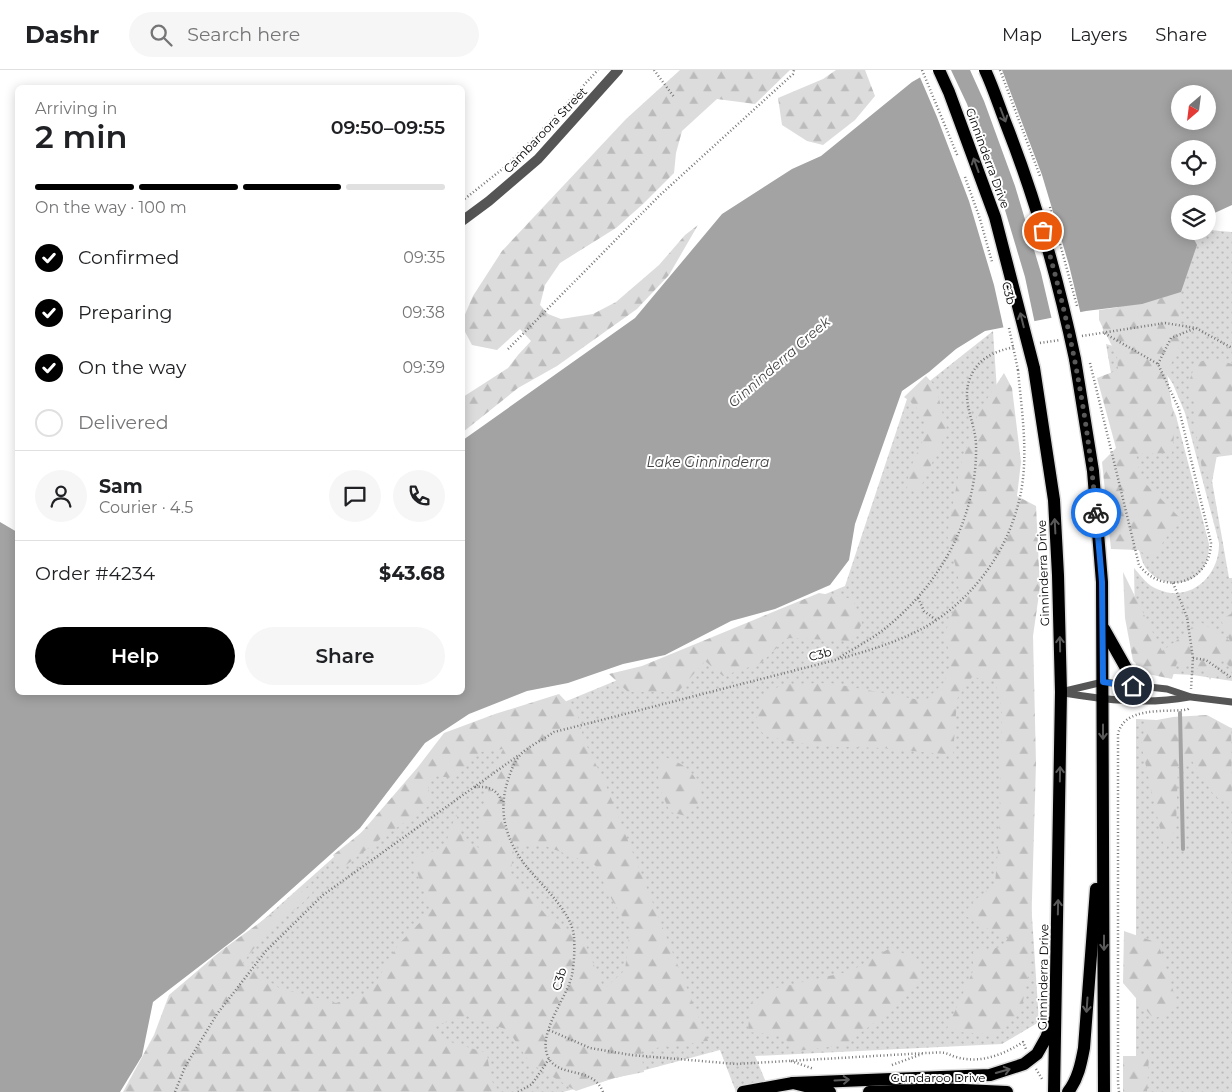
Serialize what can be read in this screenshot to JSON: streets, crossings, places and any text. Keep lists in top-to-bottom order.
{
  "streets": {
    "main road": ["Ginninderra Drive", "Gundaroo Drive"],
    "street": ["Cambaroora Street"],
    "path": ["C3b"]
  },
  "water": ["Ginninderra Creek", "Lake Ginninderra"],
  "north": "bottom left",
  "page": {
    "header": "Dashr",
    "search": "Search here",
    "nav": ["Map", "Layers", "Share"],
    "heading": ["2 min", "Arriving in", "09:50–09:55"],
    "panel": [
      "Sam",
      "Courier · 4.5",
      "Order #4234",
      "$43.68"
    ],
    "bar": "On the way · 100 m",
    "list": [
      ["Confirmed", "09:35"],
      ["Preparing", "09:38"],
      ["On the way", "09:39"],
      "Delivered"
    ],
    "buttons": ["Help", "Share"]
  }
}
